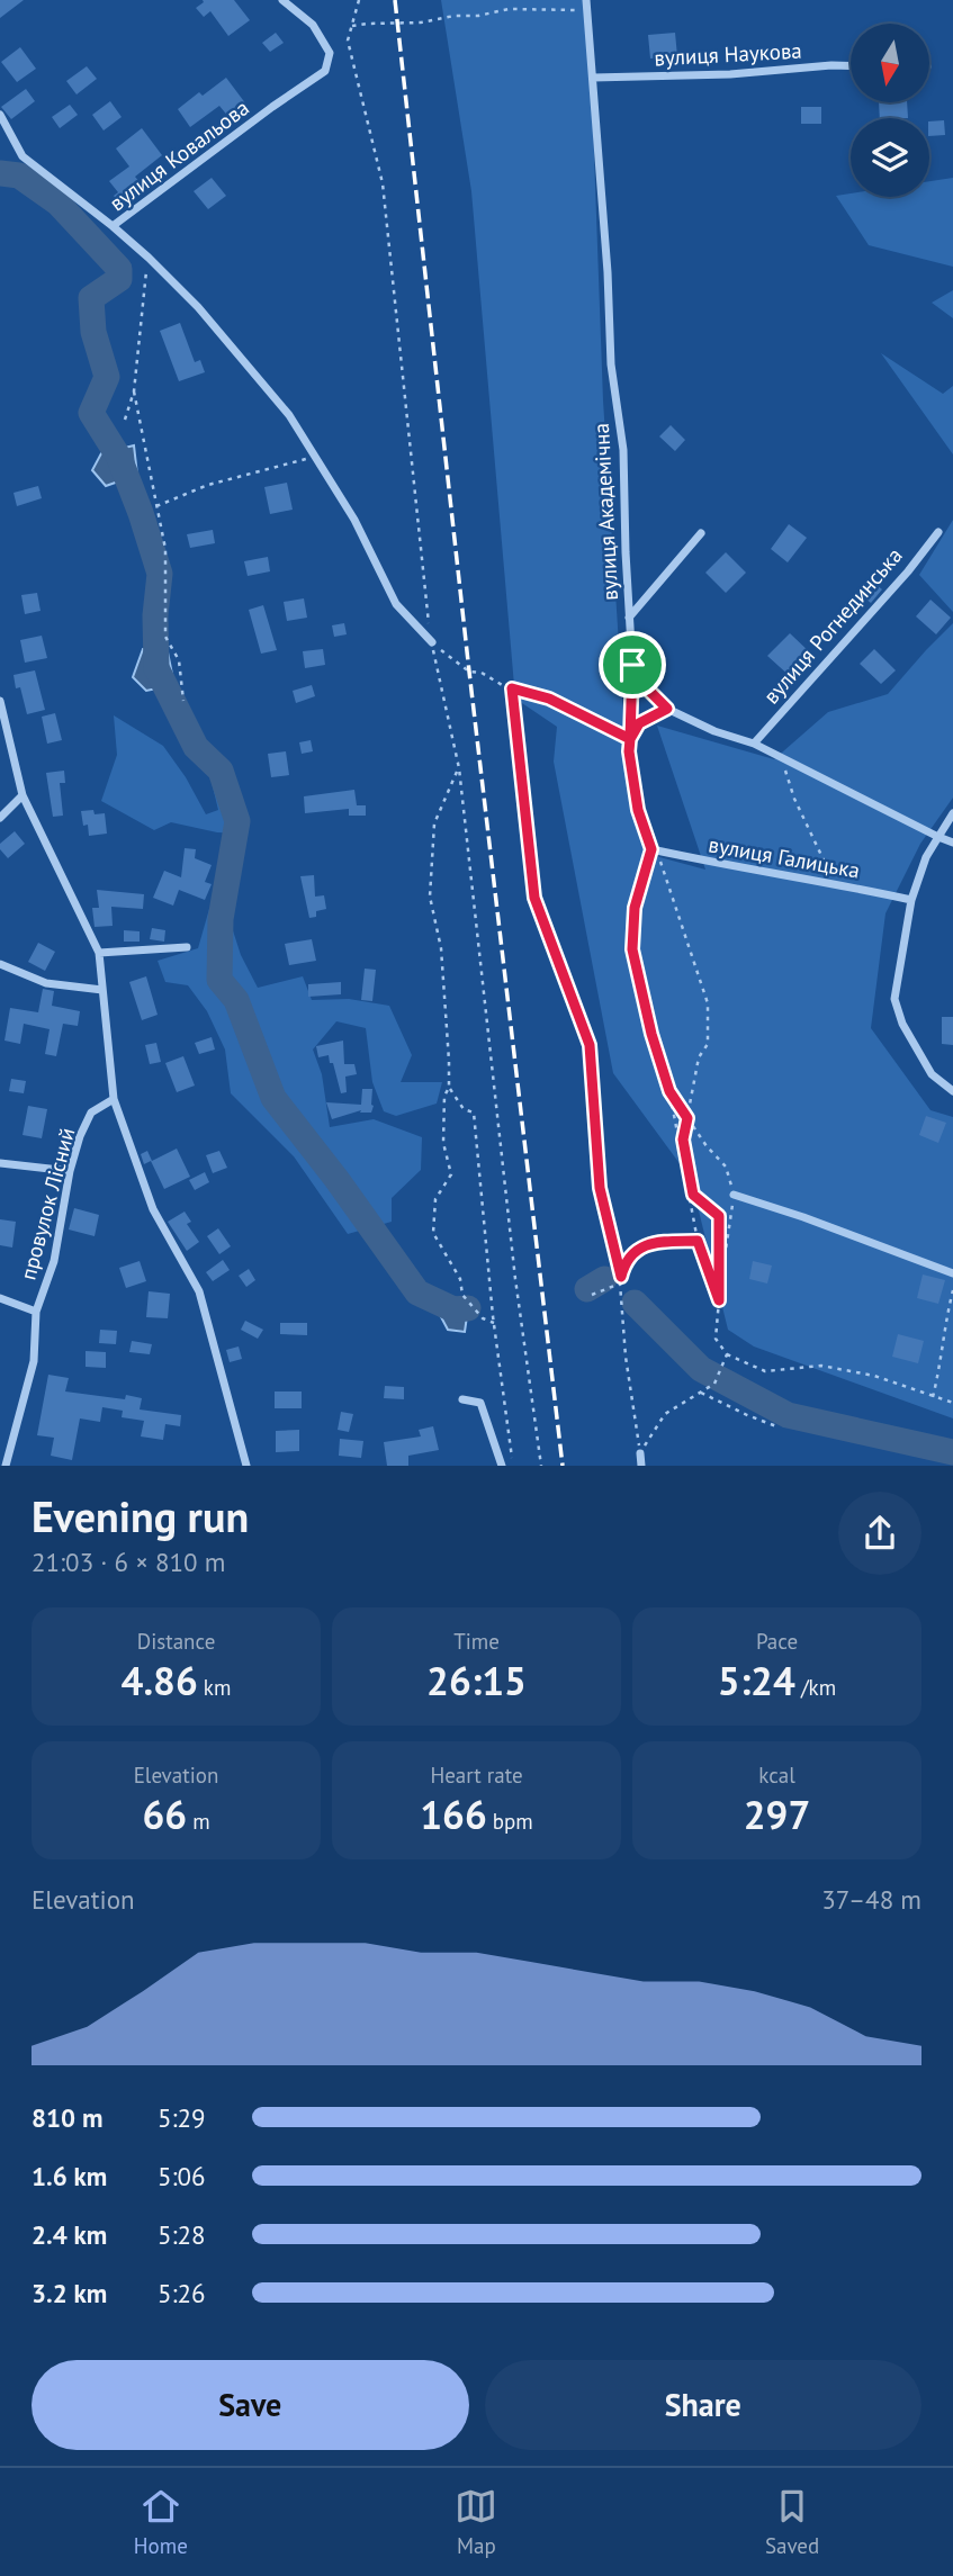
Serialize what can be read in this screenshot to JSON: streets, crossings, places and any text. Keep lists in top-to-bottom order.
{
  "streets": {
    "street": [
      "вулиця Наукова",
      "вулиця Ковальова",
      "вулиця Академічна",
      "вулиця Рогнединська",
      "вулиця Галицька",
      "провулок Лісний"
    ]
  },
  "crossings": [
    ["вулиця Наукова", "вулиця Академічна"]
  ],
  "north": "bottom",
  "page": {
    "heading": ["Evening run", "21:03 · 6 × 810 m"],
    "stats": [
      ["Distance", "4.86 km"],
      ["Time", "26:15"],
      ["Pace", "5:24 /km"],
      ["Elevation", "66 m"],
      ["Heart rate", "166 bpm"],
      ["kcal", "297"]
    ],
    "chart": ["Elevation", "37–48 m"],
    "list": [
      {
        "name": "810 m",
        "note": "5:29"
      },
      {
        "name": "1.6 km",
        "note": "5:06"
      },
      {
        "name": "2.4 km",
        "note": "5:28"
      },
      {
        "name": "3.2 km",
        "note": "5:26"
      }
    ],
    "buttons": ["Save", "Share"],
    "tabs": ["Home", "Map", "Saved"]
  }
}
